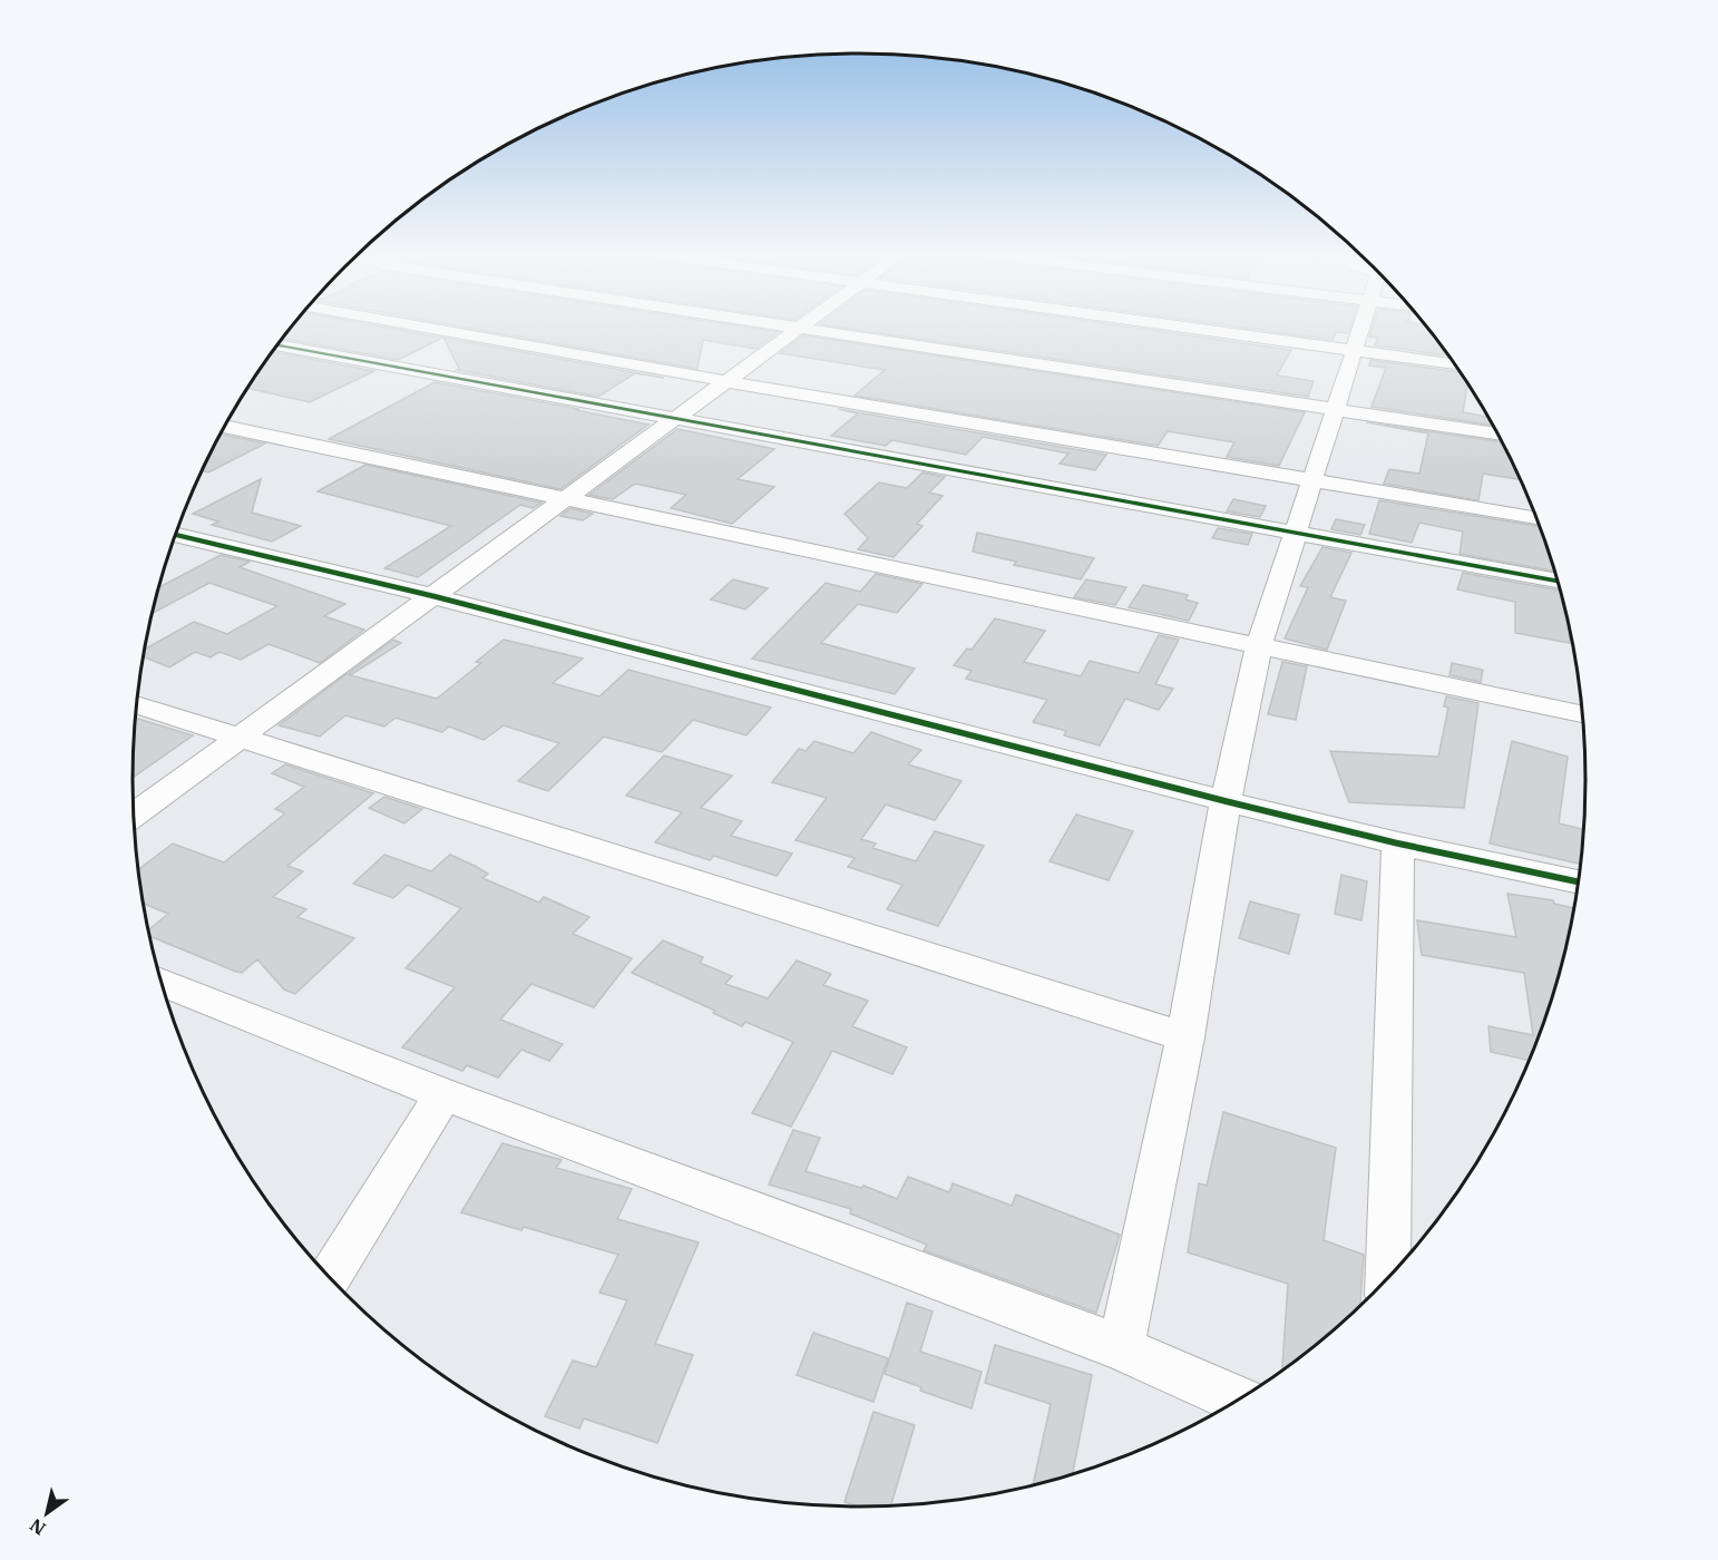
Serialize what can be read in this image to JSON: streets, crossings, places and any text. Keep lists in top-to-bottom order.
{
  "north": "bottom left"
}
